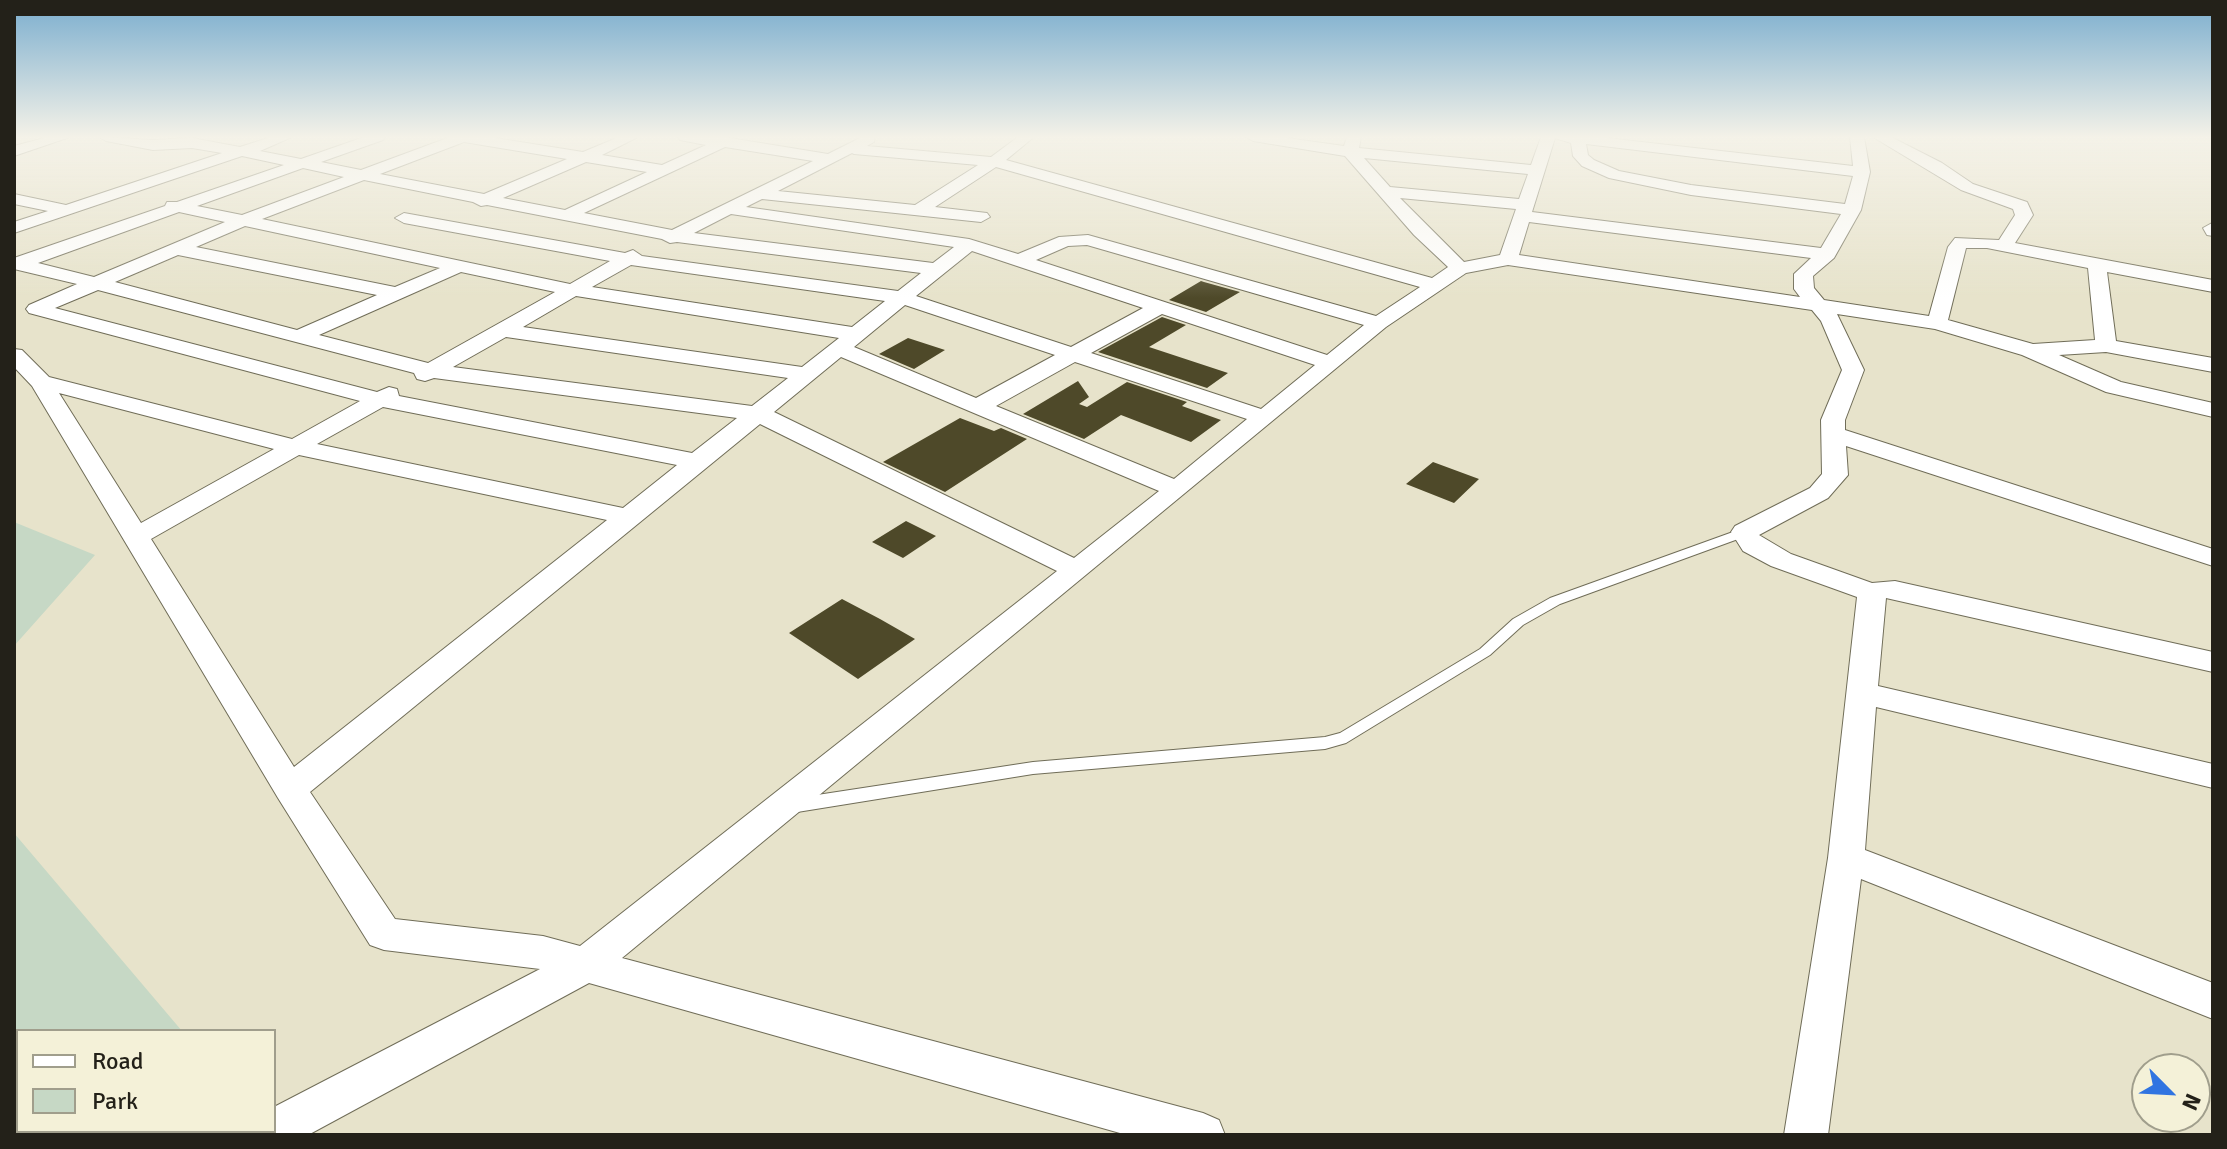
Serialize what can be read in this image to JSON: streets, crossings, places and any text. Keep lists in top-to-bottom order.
{
  "legend": ["Road", "Park"],
  "north": "bottom right"
}
